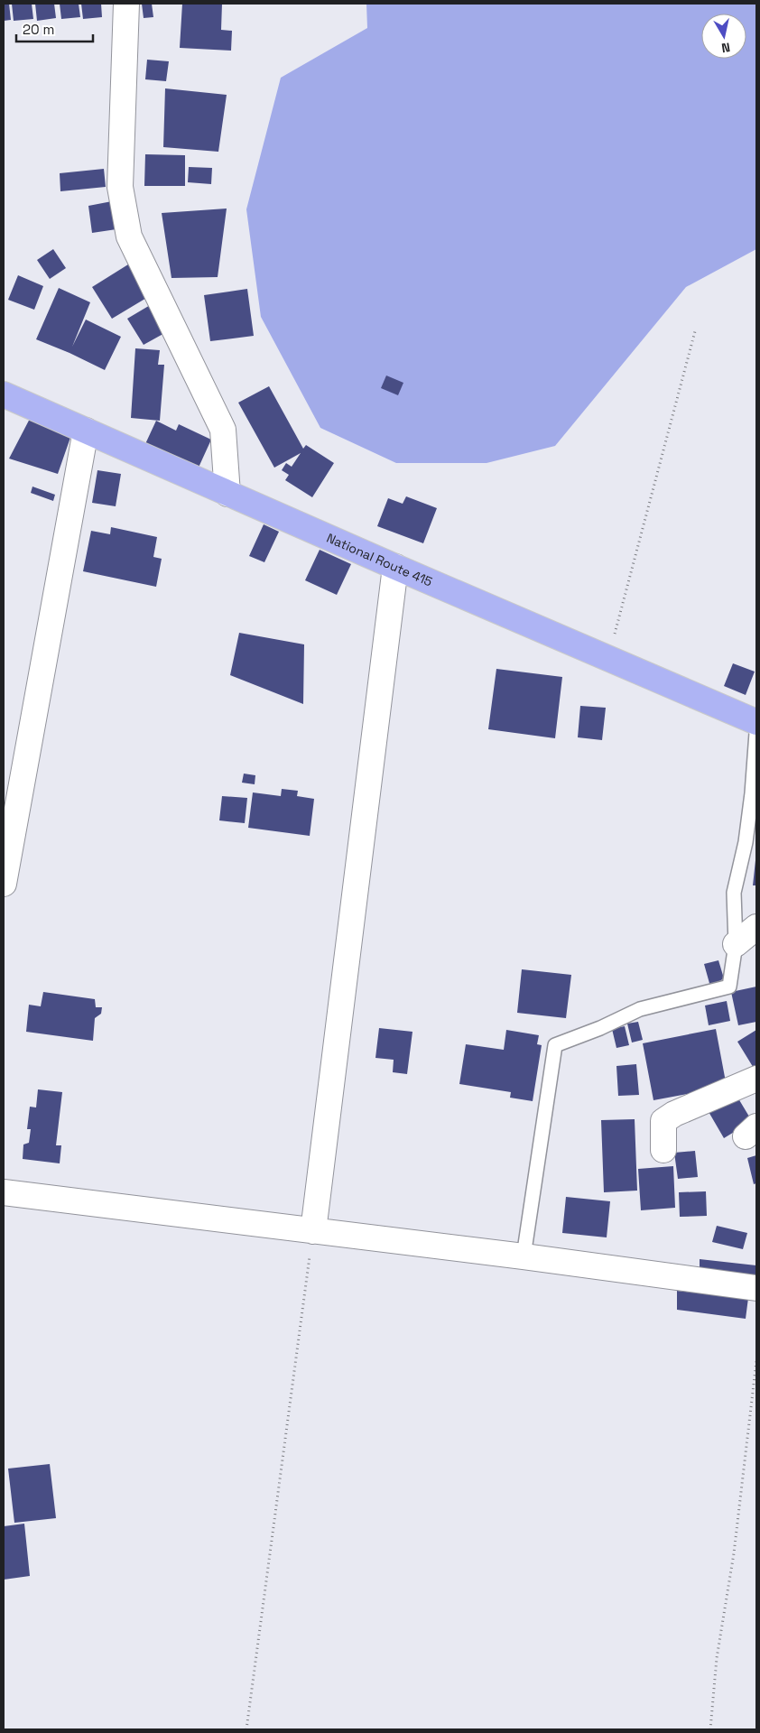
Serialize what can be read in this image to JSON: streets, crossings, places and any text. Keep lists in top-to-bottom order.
{
  "streets": {
    "highway": ["National Route 415"]
  },
  "scale_bar": "20 m",
  "north": "bottom"
}
